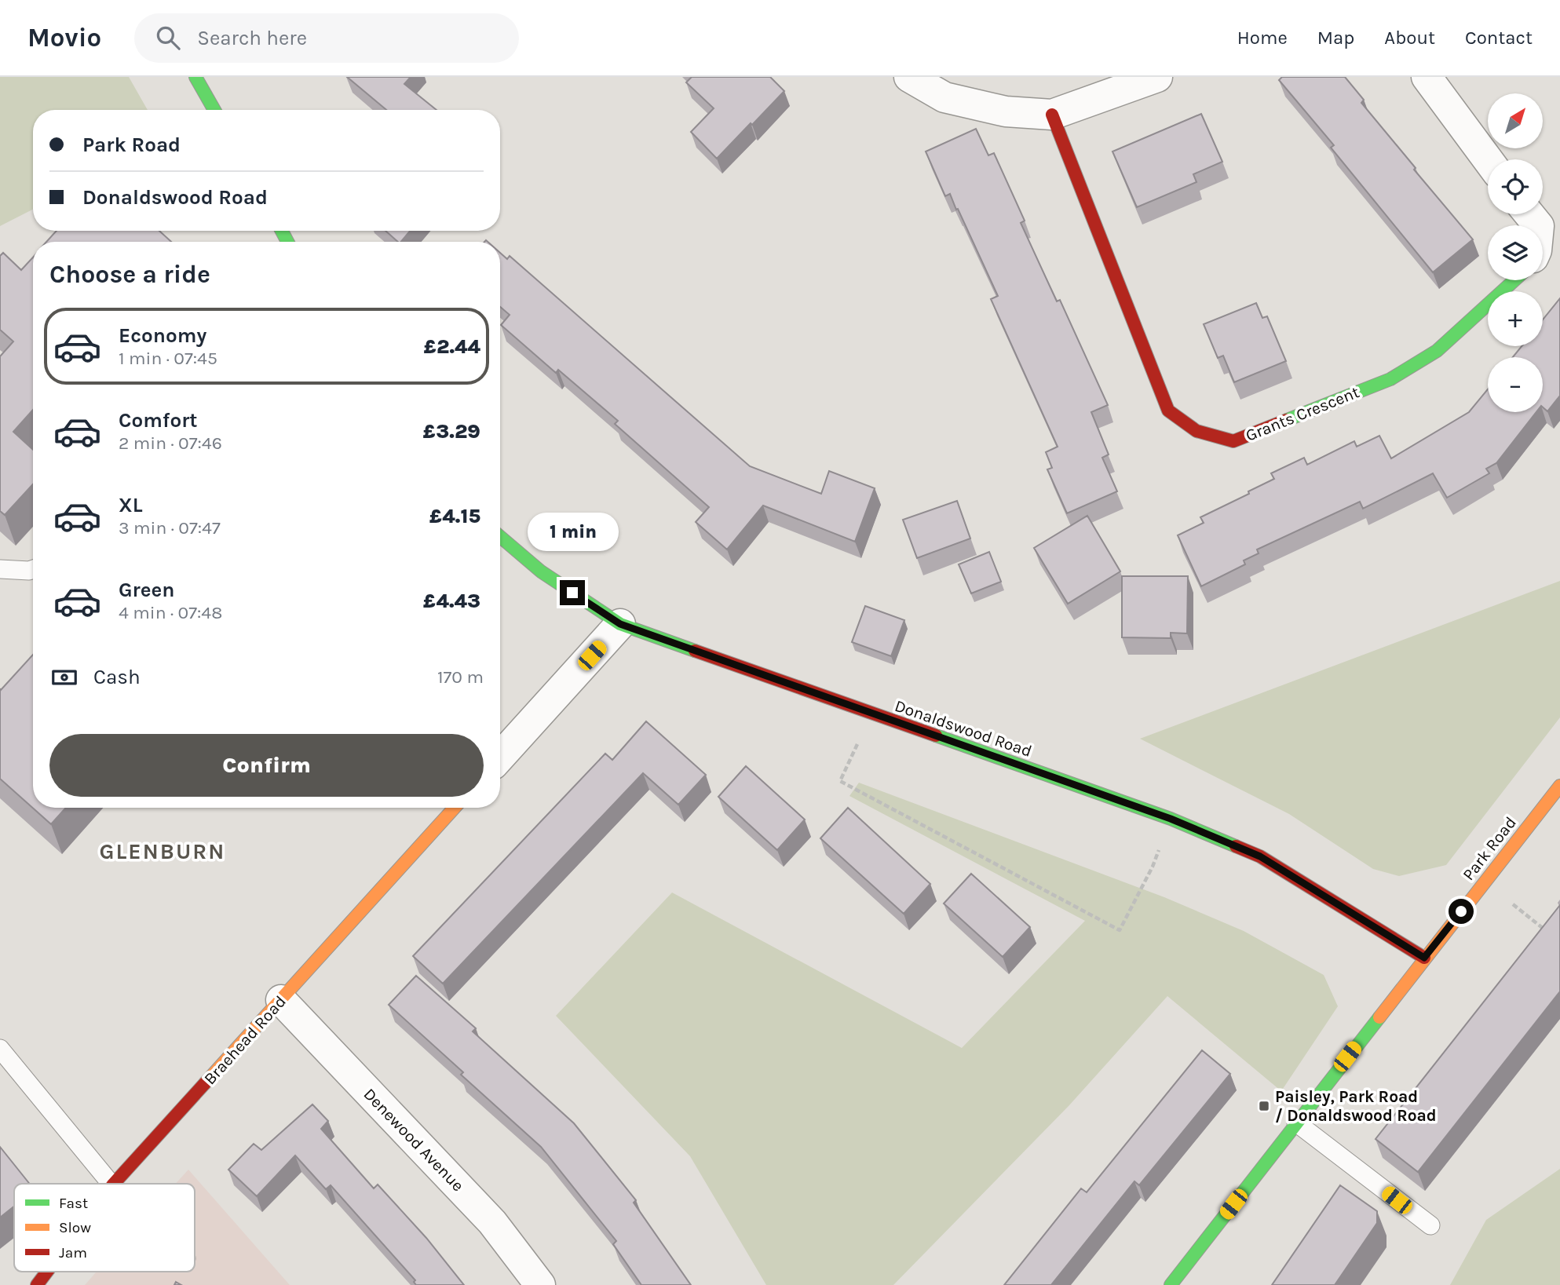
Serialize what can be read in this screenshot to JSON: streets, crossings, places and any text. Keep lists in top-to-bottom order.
{
  "streets": {
    "street": [
      "Grants Crescent",
      "Donaldswood Road",
      "Park Road",
      "Braehead Road",
      "Denewood Avenue"
    ]
  },
  "crossings": [
    ["Donaldswood Road", "Park Road"],
    ["Braehead Road", "Denewood Avenue"]
  ],
  "districts": ["GLENBURN"],
  "places": {
    "transit": ["Paisley, Park Road / Donaldswood Road"]
  },
  "legend": ["Fast", "Slow", "Jam"],
  "north": "top right",
  "page": {
    "header": "Movio",
    "search": "Search here",
    "nav": [
      "Home",
      "Map",
      "About",
      "Contact"
    ],
    "map_buttons": ["+", "−"],
    "banner": ["Park Road", "Donaldswood Road"],
    "heading": "Choose a ride",
    "list": [
      {
        "name": "Economy",
        "note": "1 min · 07:45",
        "value": "£2.44"
      },
      {
        "name": "Comfort",
        "note": "2 min · 07:46",
        "value": "£3.29"
      },
      {
        "name": "XL",
        "note": "3 min · 07:47",
        "value": "£4.15"
      },
      {
        "name": "Green",
        "note": "4 min · 07:48",
        "value": "£4.43"
      }
    ],
    "bubble": "1 min",
    "pay": ["Cash", "170 m"],
    "buttons": "Confirm"
  }
}
